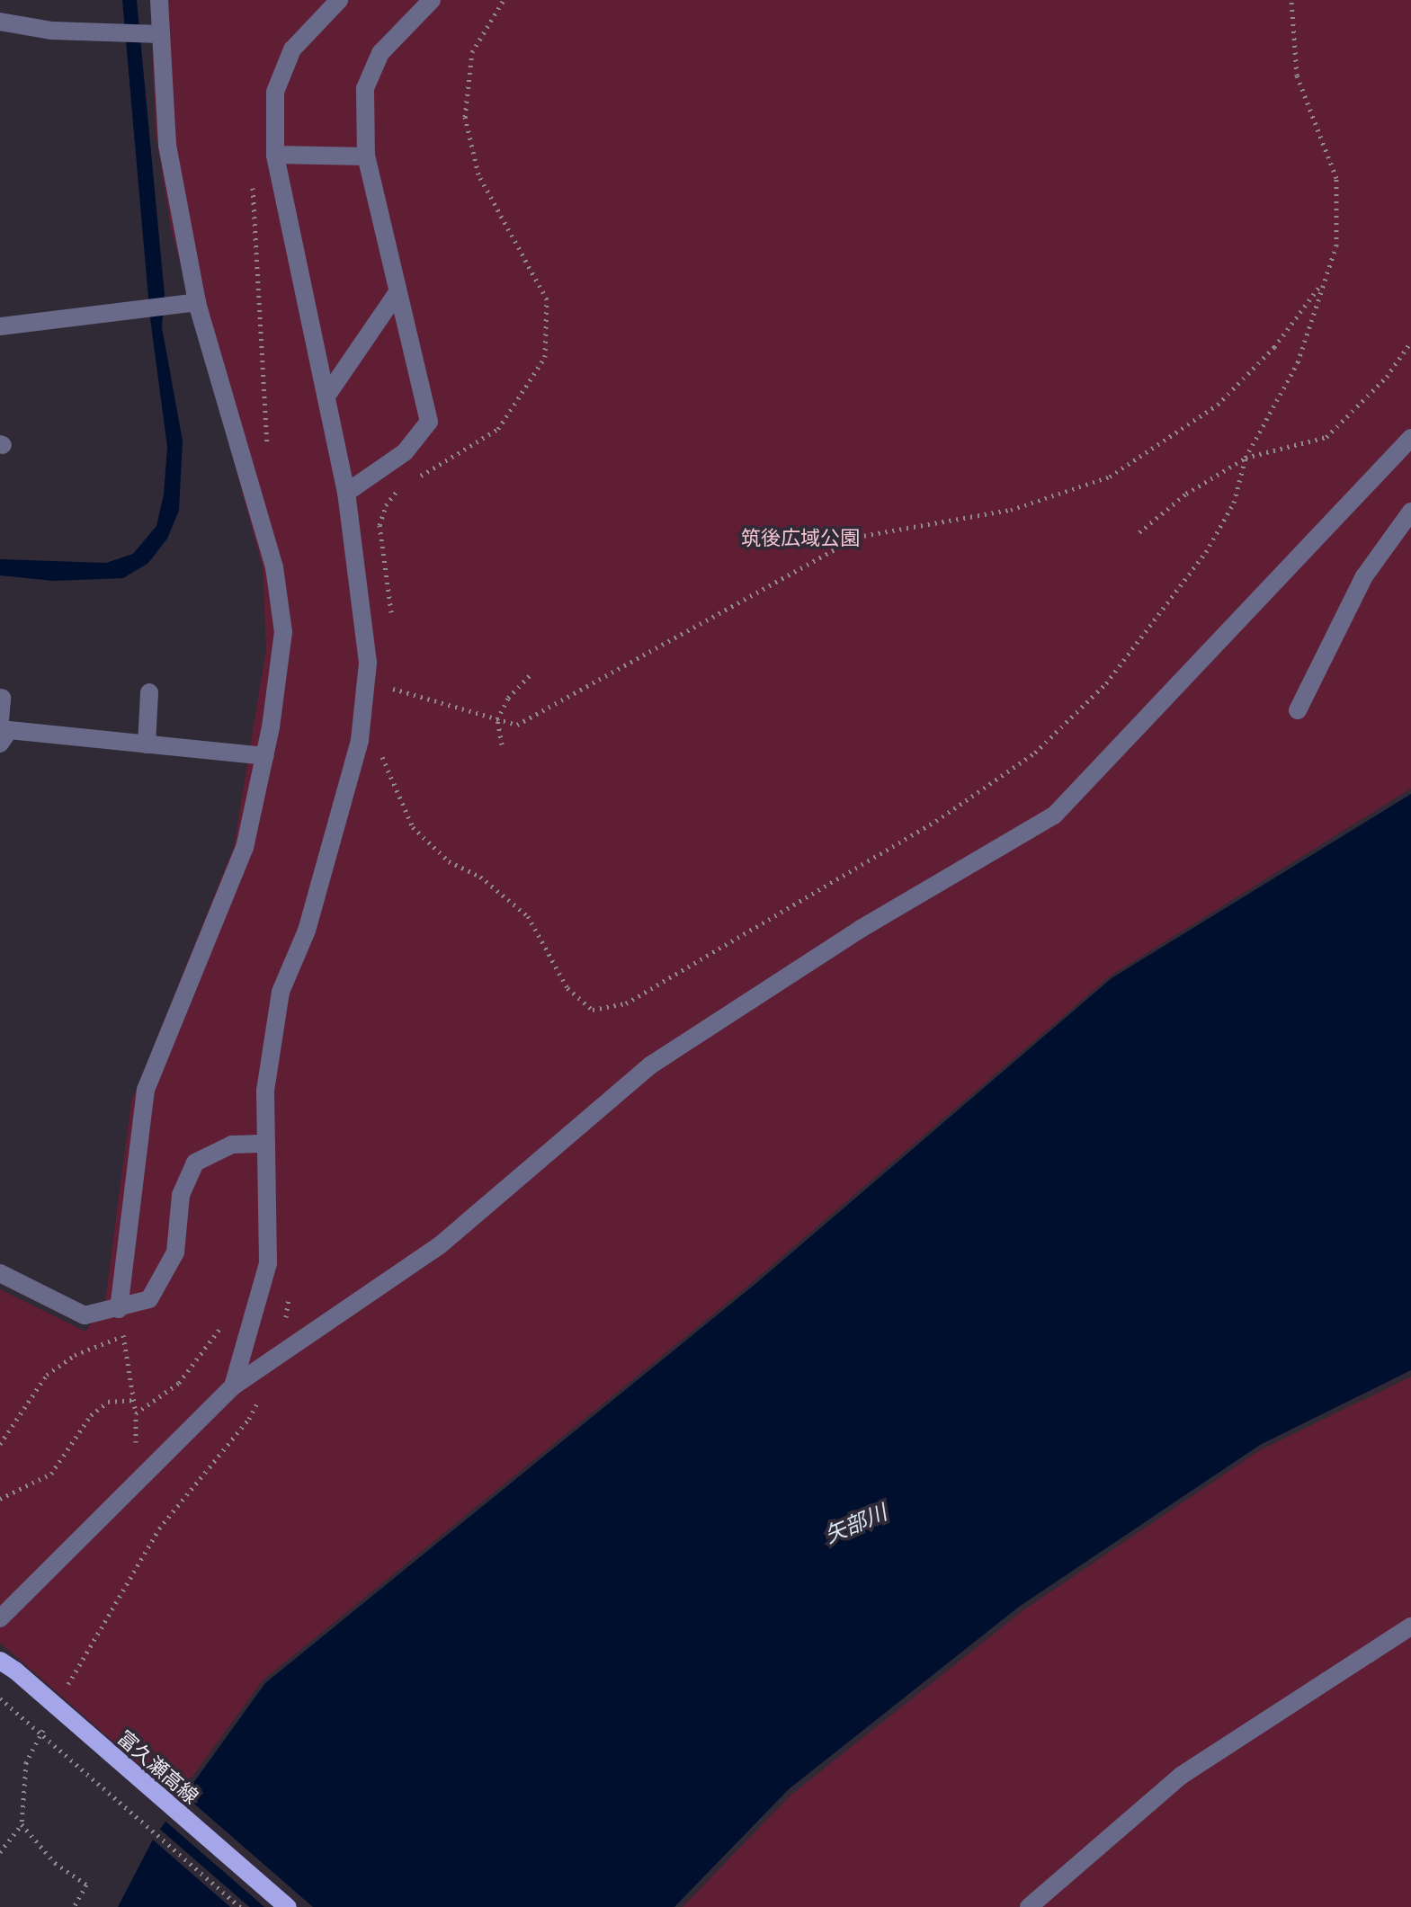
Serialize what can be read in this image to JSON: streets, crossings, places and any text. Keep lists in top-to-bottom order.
{
  "streets": {
    "main road": ["富久瀬高線"]
  },
  "water": ["矢部川"],
  "parks": ["筑後広域公園"]
}
